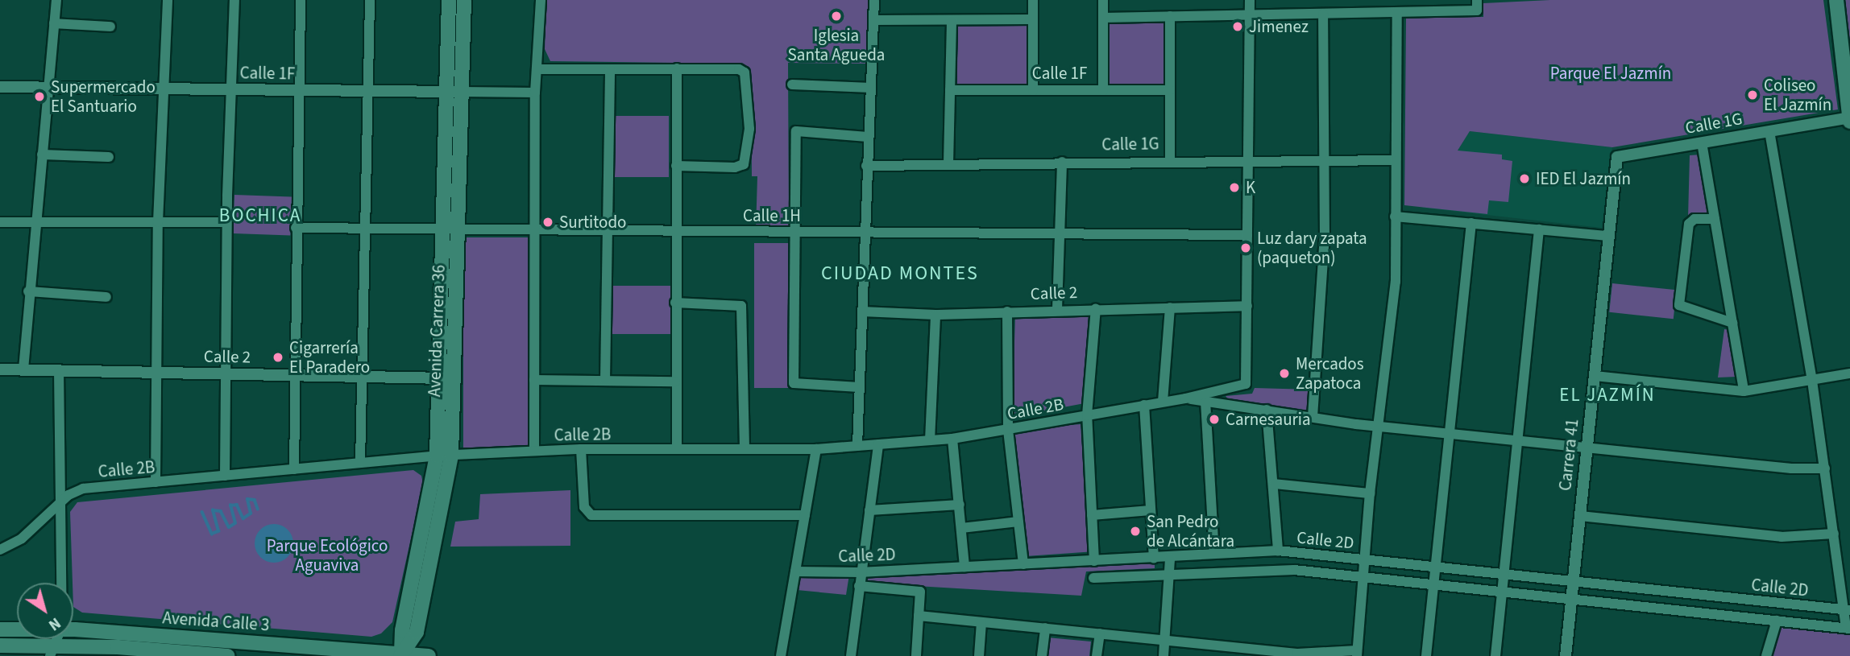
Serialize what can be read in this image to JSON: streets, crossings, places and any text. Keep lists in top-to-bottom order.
{
  "streets": {
    "main road": ["Avenida Carrera 36", "Avenida Calle 3"],
    "street": [
      "Calle 1F",
      "Calle 1G",
      "Calle 1H",
      "Calle 2",
      "Calle 2B",
      "Carrera 41",
      "Calle 2D"
    ]
  },
  "crossings": [
    ["Calle 1F", "Avenida Carrera 36"],
    ["Calle 1G", "Carrera 41"],
    ["Calle 1H", "Avenida Carrera 36"],
    ["Calle 2", "Avenida Carrera 36"],
    ["Calle 2", "Calle 2B"],
    ["Avenida Carrera 36", "Calle 2B"],
    ["Avenida Carrera 36", "Avenida Calle 3"],
    ["Calle 2B", "Carrera 41"],
    ["Carrera 41", "Calle 2D"]
  ],
  "districts": ["BOCHICA", "CIUDAD MONTES", "EL JAZMÍN"],
  "parks": ["Parque El Jazmín", "Parque Ecológico Aguaviva"],
  "places": [
    "Iglesia Santa Agueda",
    "Jimenez",
    "Coliseo El Jazmín",
    "Supermercado El Santuario",
    "IED El Jazmín",
    "K",
    "Surtitodo",
    "Luz dary zapata (paqueton)",
    "Cigarrería El Paradero",
    "Mercados Zapatoca",
    "Carnesauria",
    "San Pedro de Alcántara"
  ],
  "north": "bottom right"
}
